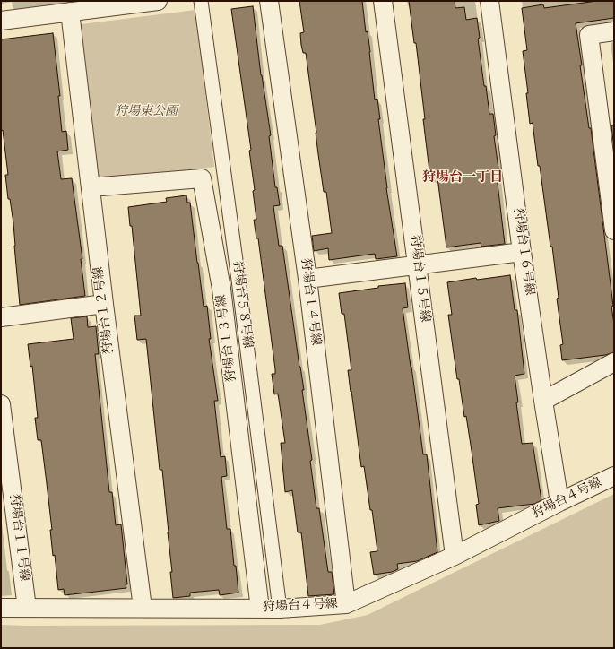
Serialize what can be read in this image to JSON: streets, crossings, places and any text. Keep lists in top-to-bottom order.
{
  "streets": {
    "street": [
      "狩場台１６号線",
      "狩場台１５号線",
      "狩場台１４号線",
      "狩場台５８号線",
      "狩場台１２号線",
      "狩場台１３号線",
      "狩場台４号線",
      "狩場台１１号線"
    ]
  },
  "crossings": [
    ["狩場台１６号線", "狩場台４号線"],
    ["狩場台１５号線", "狩場台４号線"],
    ["狩場台１４号線", "狩場台４号線"],
    ["狩場台５８号線", "狩場台４号線"],
    ["狩場台１２号線", "狩場台１３号線"],
    ["狩場台１２号線", "狩場台４号線"],
    ["狩場台１３号線", "狩場台４号線"],
    ["狩場台４号線", "狩場台１１号線"]
  ],
  "districts": ["狩場台一丁目"],
  "parks": ["狩場東公園"]
}
